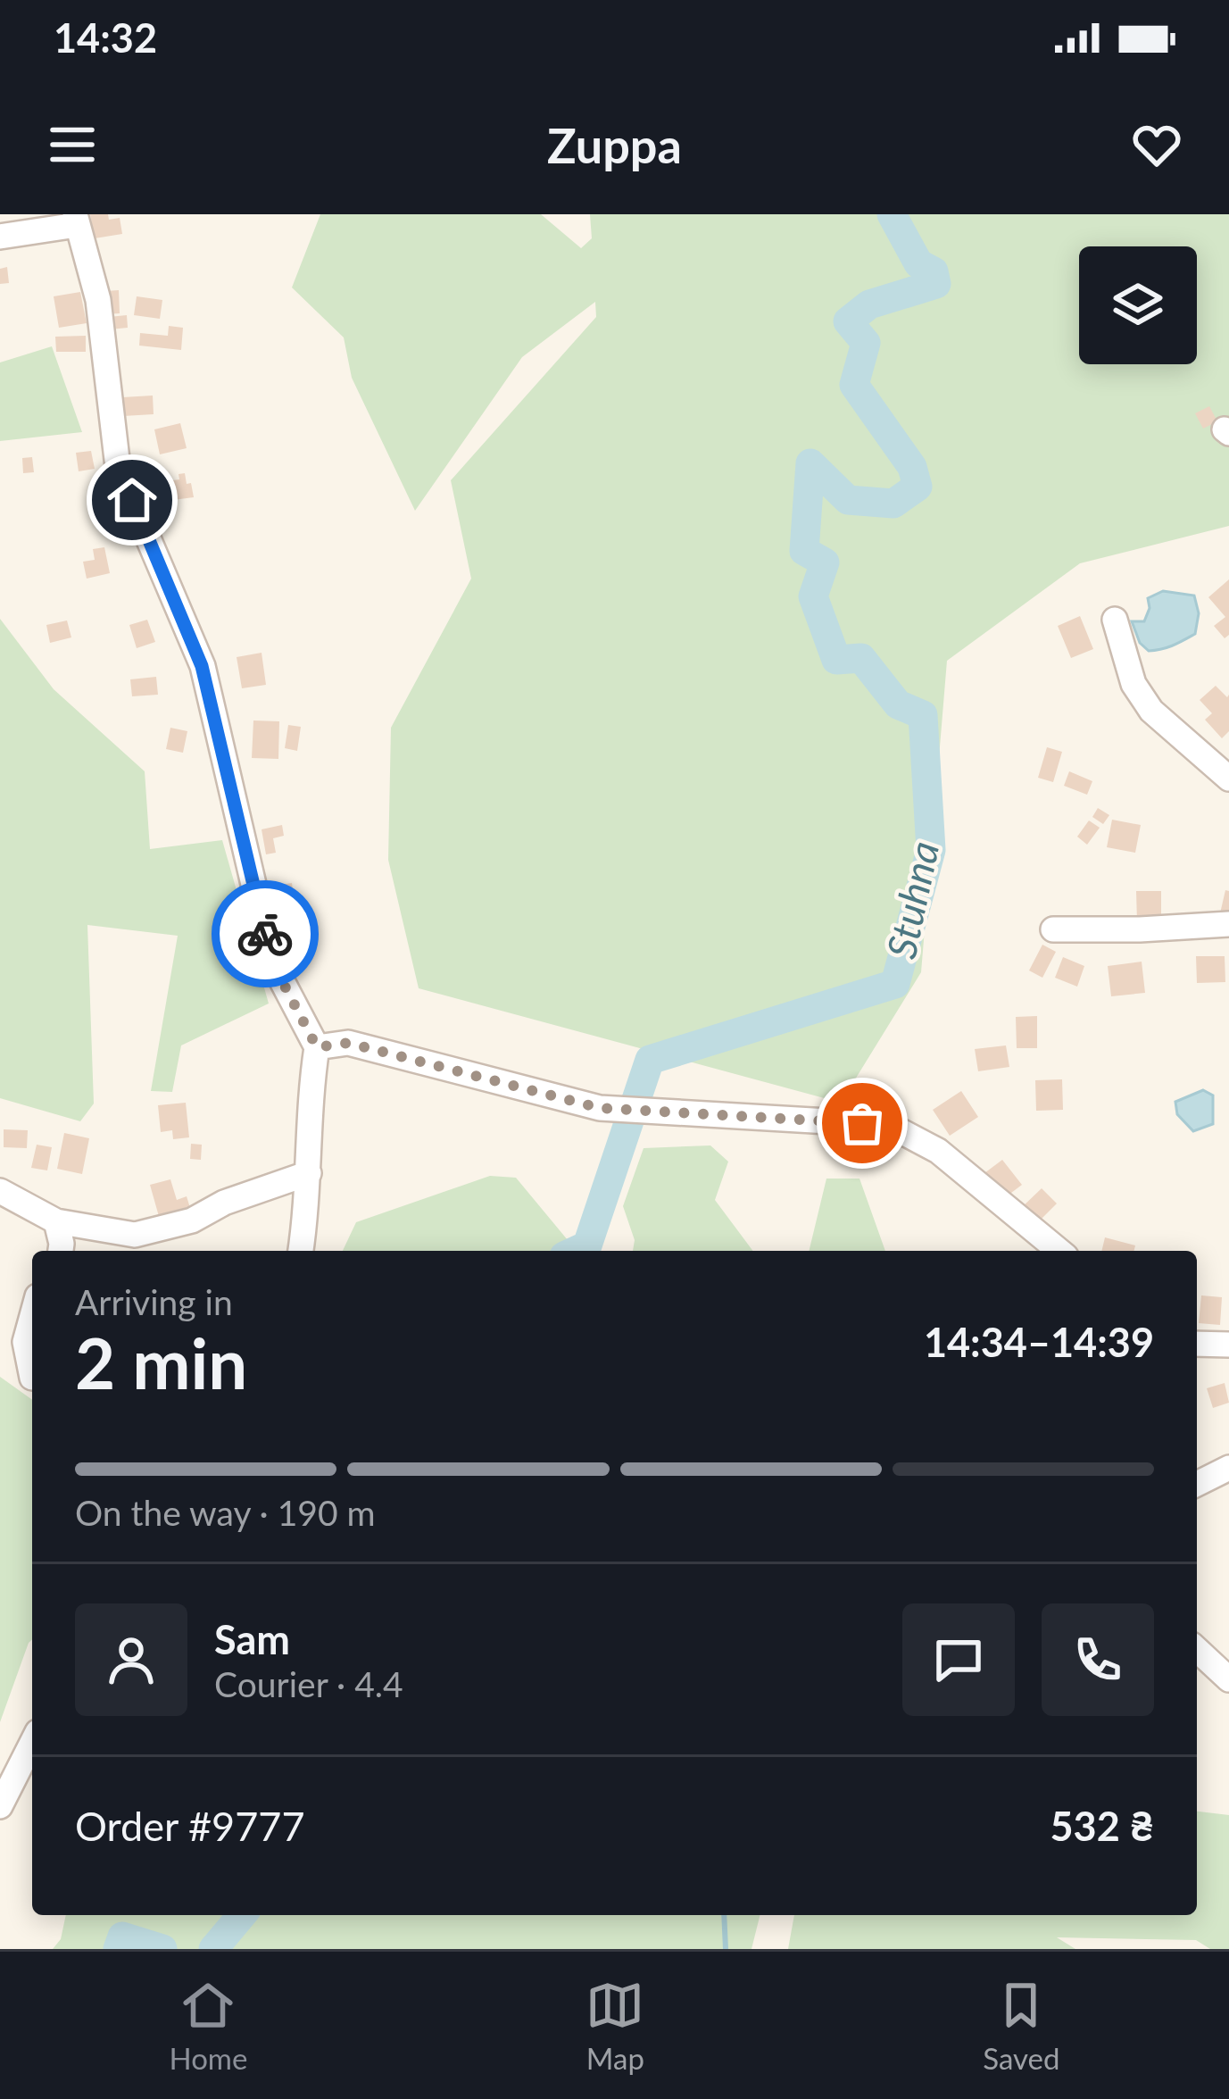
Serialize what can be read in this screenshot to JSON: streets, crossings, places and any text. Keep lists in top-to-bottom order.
{
  "water": ["Stuhna"],
  "page": {
    "status": "14:32",
    "header": "Zuppa",
    "heading": ["2 min", "Arriving in", "14:34–14:39"],
    "panel": [
      "Sam",
      "Courier · 4.4",
      "Order #9777",
      "532 ₴"
    ],
    "bar": "On the way · 190 m",
    "tabs": ["Home", "Map", "Saved"]
  }
}
